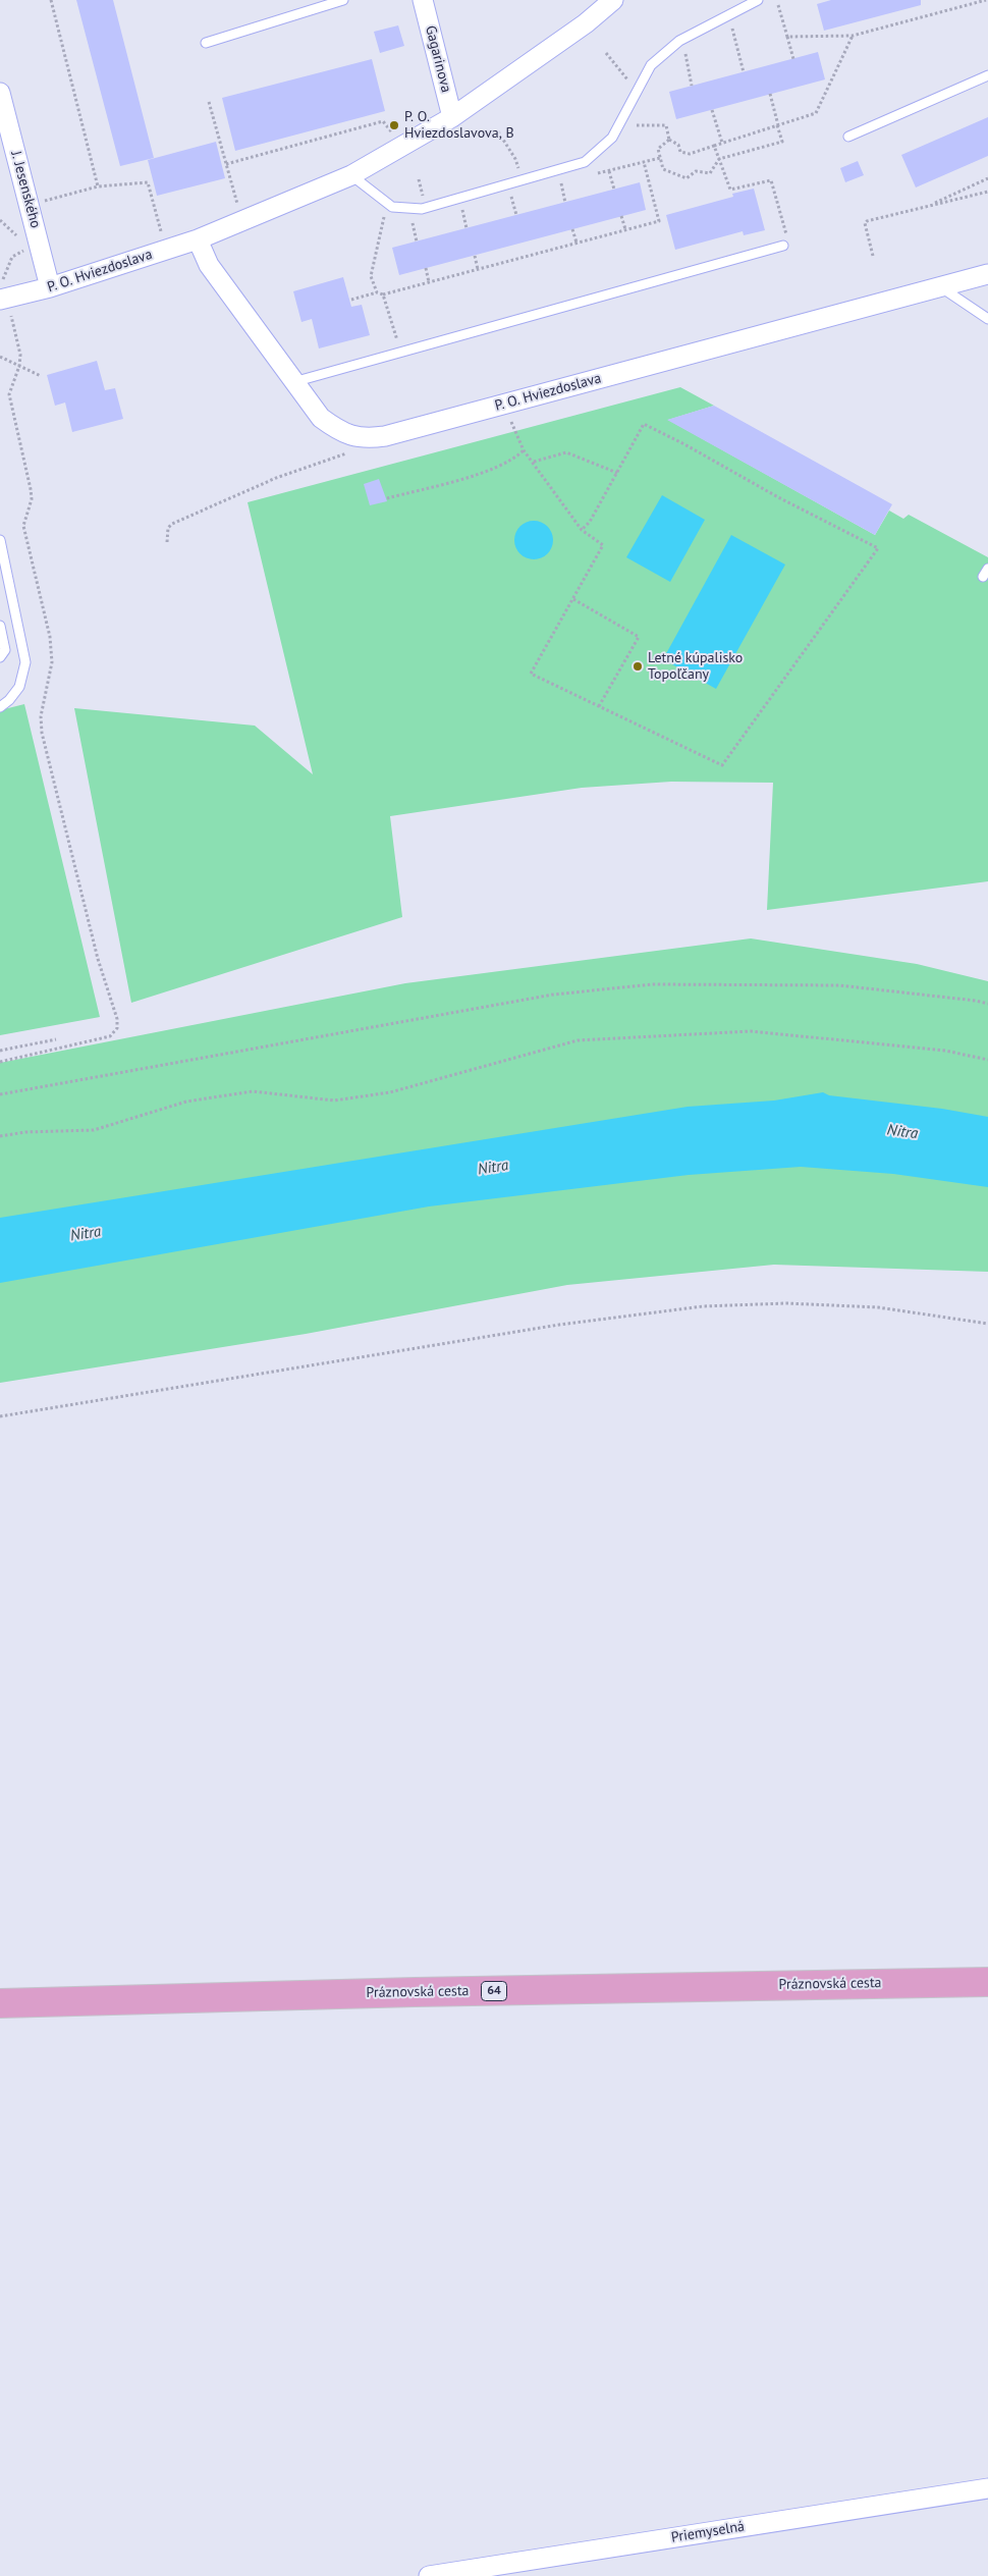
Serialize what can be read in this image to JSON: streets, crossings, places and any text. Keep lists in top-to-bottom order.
{
  "streets": {
    "main road": ["Práznovská cesta", "64"],
    "street": [
      "Gagarinova",
      "J. Jesenského",
      "P. O. Hviezdoslava",
      "Priemyselná"
    ]
  },
  "crossings": [
    ["Gagarinova", "P. O. Hviezdoslava"],
    ["J. Jesenského", "P. O. Hviezdoslava"]
  ],
  "water": ["Nitra"],
  "places": ["P. O. Hviezdoslavova, B", "Letné kúpalisko Topoľčany"]
}
